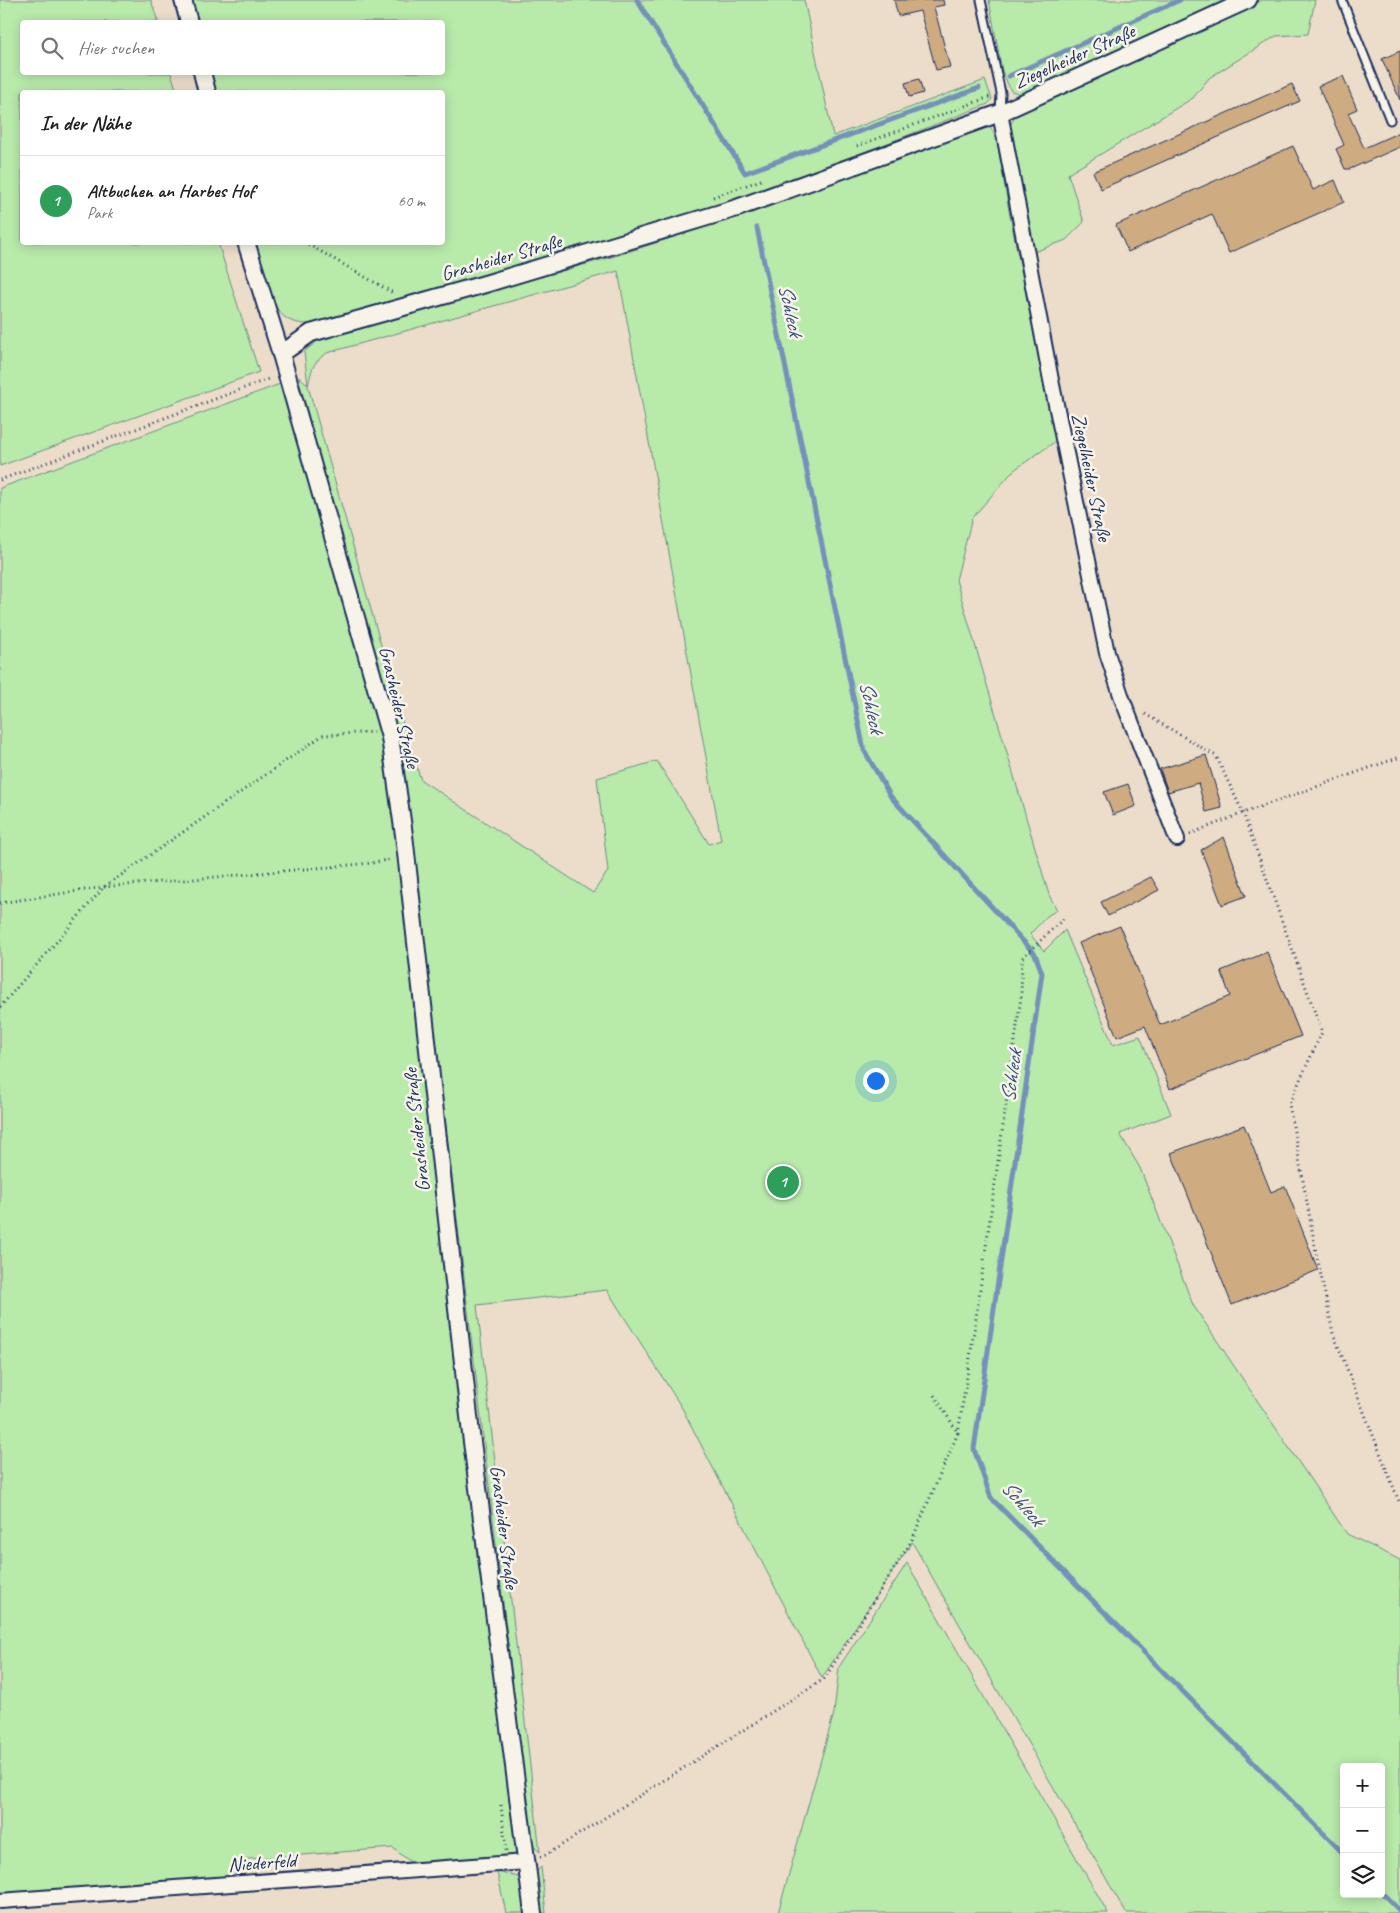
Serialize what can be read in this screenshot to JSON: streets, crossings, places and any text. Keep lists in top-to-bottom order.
{
  "streets": {
    "street": ["Ziegelheider Straße", "Grasheider Straße", "Niederfeld"]
  },
  "crossings": [
    ["Ziegelheider Straße", "Grasheider Straße"],
    ["Grasheider Straße", "Niederfeld"]
  ],
  "water": ["Schleck"],
  "page": {
    "search": "Hier suchen",
    "heading": "In der Nähe",
    "list": [
      {
        "mark": "1",
        "name": "Altbuchen an Harbes Hof",
        "note": "Park",
        "value": "60 m"
      }
    ],
    "pins": "1",
    "map_buttons": ["+", "−"]
  }
}
